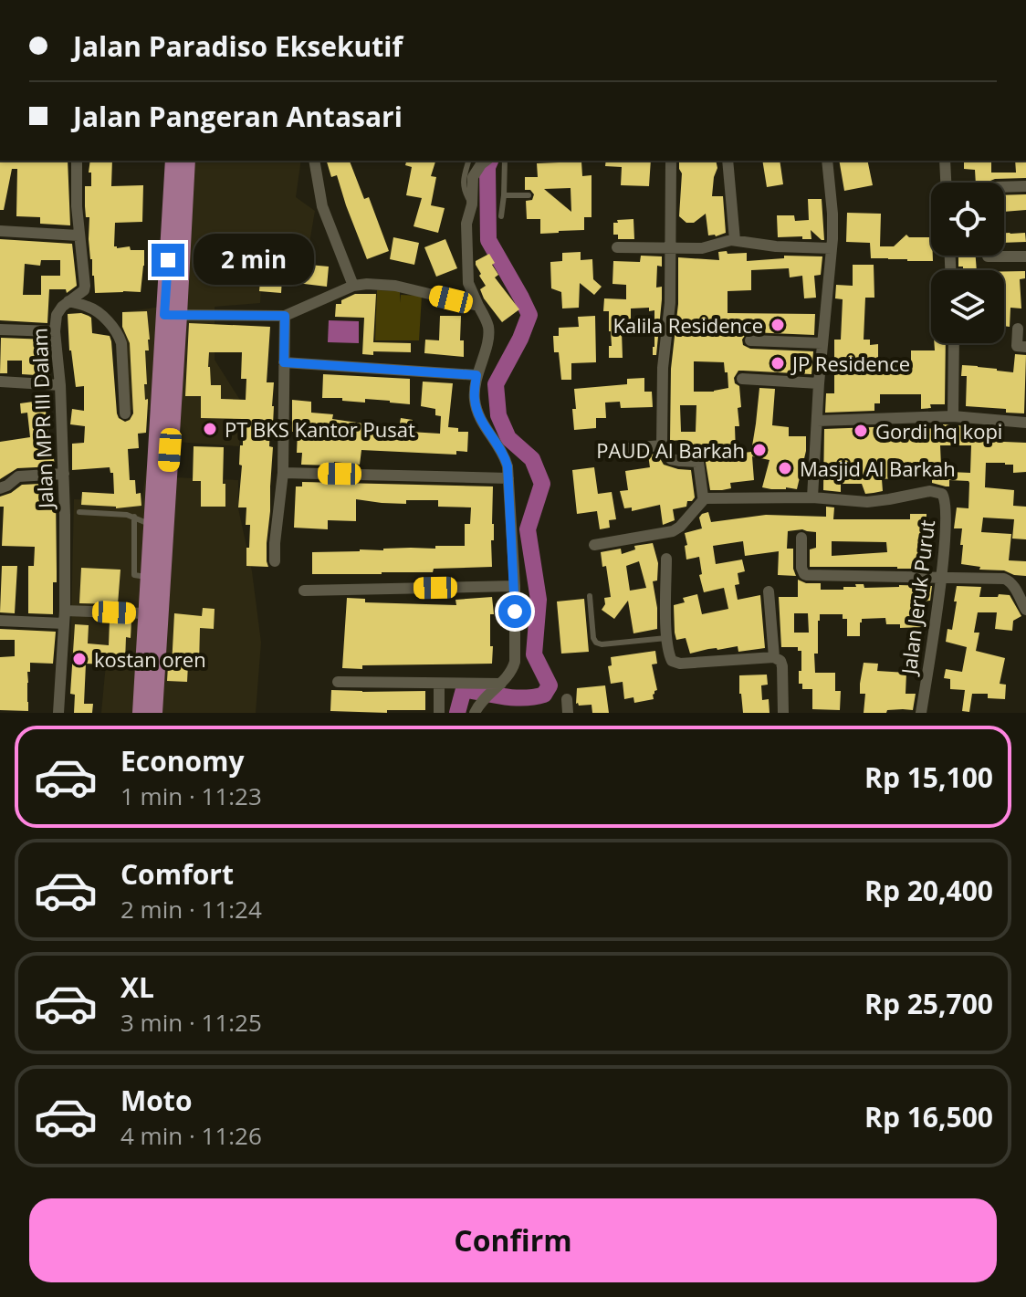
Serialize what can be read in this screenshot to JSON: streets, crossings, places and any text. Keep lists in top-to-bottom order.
{
  "streets": {
    "street": ["Jalan MPR III Dalam", "Jalan Jeruk Purut"]
  },
  "places": [
    "Kalila Residence",
    "JP Residence",
    "PT BKS Kantor Pusat",
    "Gordi hq kopi",
    "PAUD Al Barkah",
    "Masjid Al Barkah",
    "kostan oren"
  ],
  "page": {
    "banner": ["Jalan Paradiso Eksekutif", "Jalan Pangeran Antasari"],
    "bubble": "2 min",
    "list": [
      {
        "name": "Economy",
        "note": "1 min · 11:23",
        "value": "Rp 15,100"
      },
      {
        "name": "Comfort",
        "note": "2 min · 11:24",
        "value": "Rp 20,400"
      },
      {
        "name": "XL",
        "note": "3 min · 11:25",
        "value": "Rp 25,700"
      },
      {
        "name": "Moto",
        "note": "4 min · 11:26",
        "value": "Rp 16,500"
      }
    ],
    "buttons": "Confirm"
  }
}
